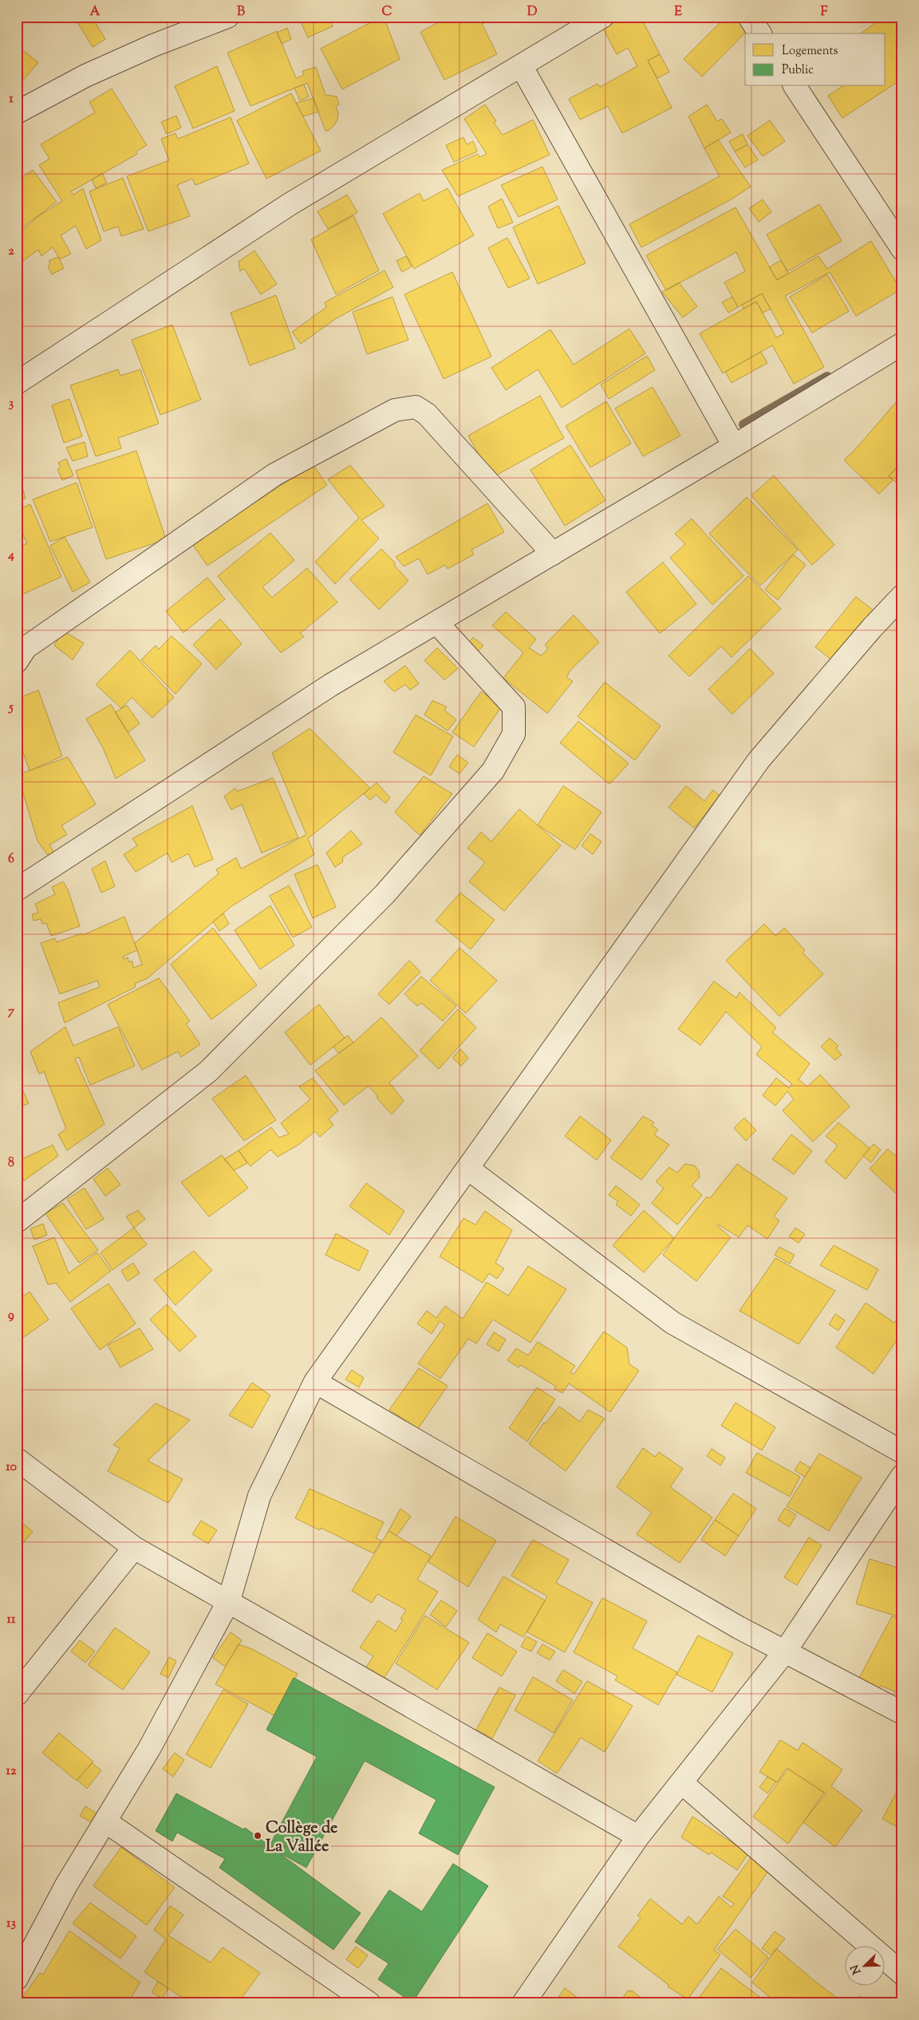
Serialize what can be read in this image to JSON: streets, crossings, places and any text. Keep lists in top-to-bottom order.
{
  "places": ["Collège de La Vallée"],
  "legend": ["Logements", "Public"],
  "north": "bottom left",
  "grid": {
    "columns": [
      "A",
      "B",
      "C",
      "D",
      "E",
      "F"
    ],
    "rows": [
      "1",
      "2",
      "3",
      "4",
      "5",
      "6",
      "7",
      "8",
      "9",
      "10",
      "11",
      "12",
      "13"
    ]
  }
}
